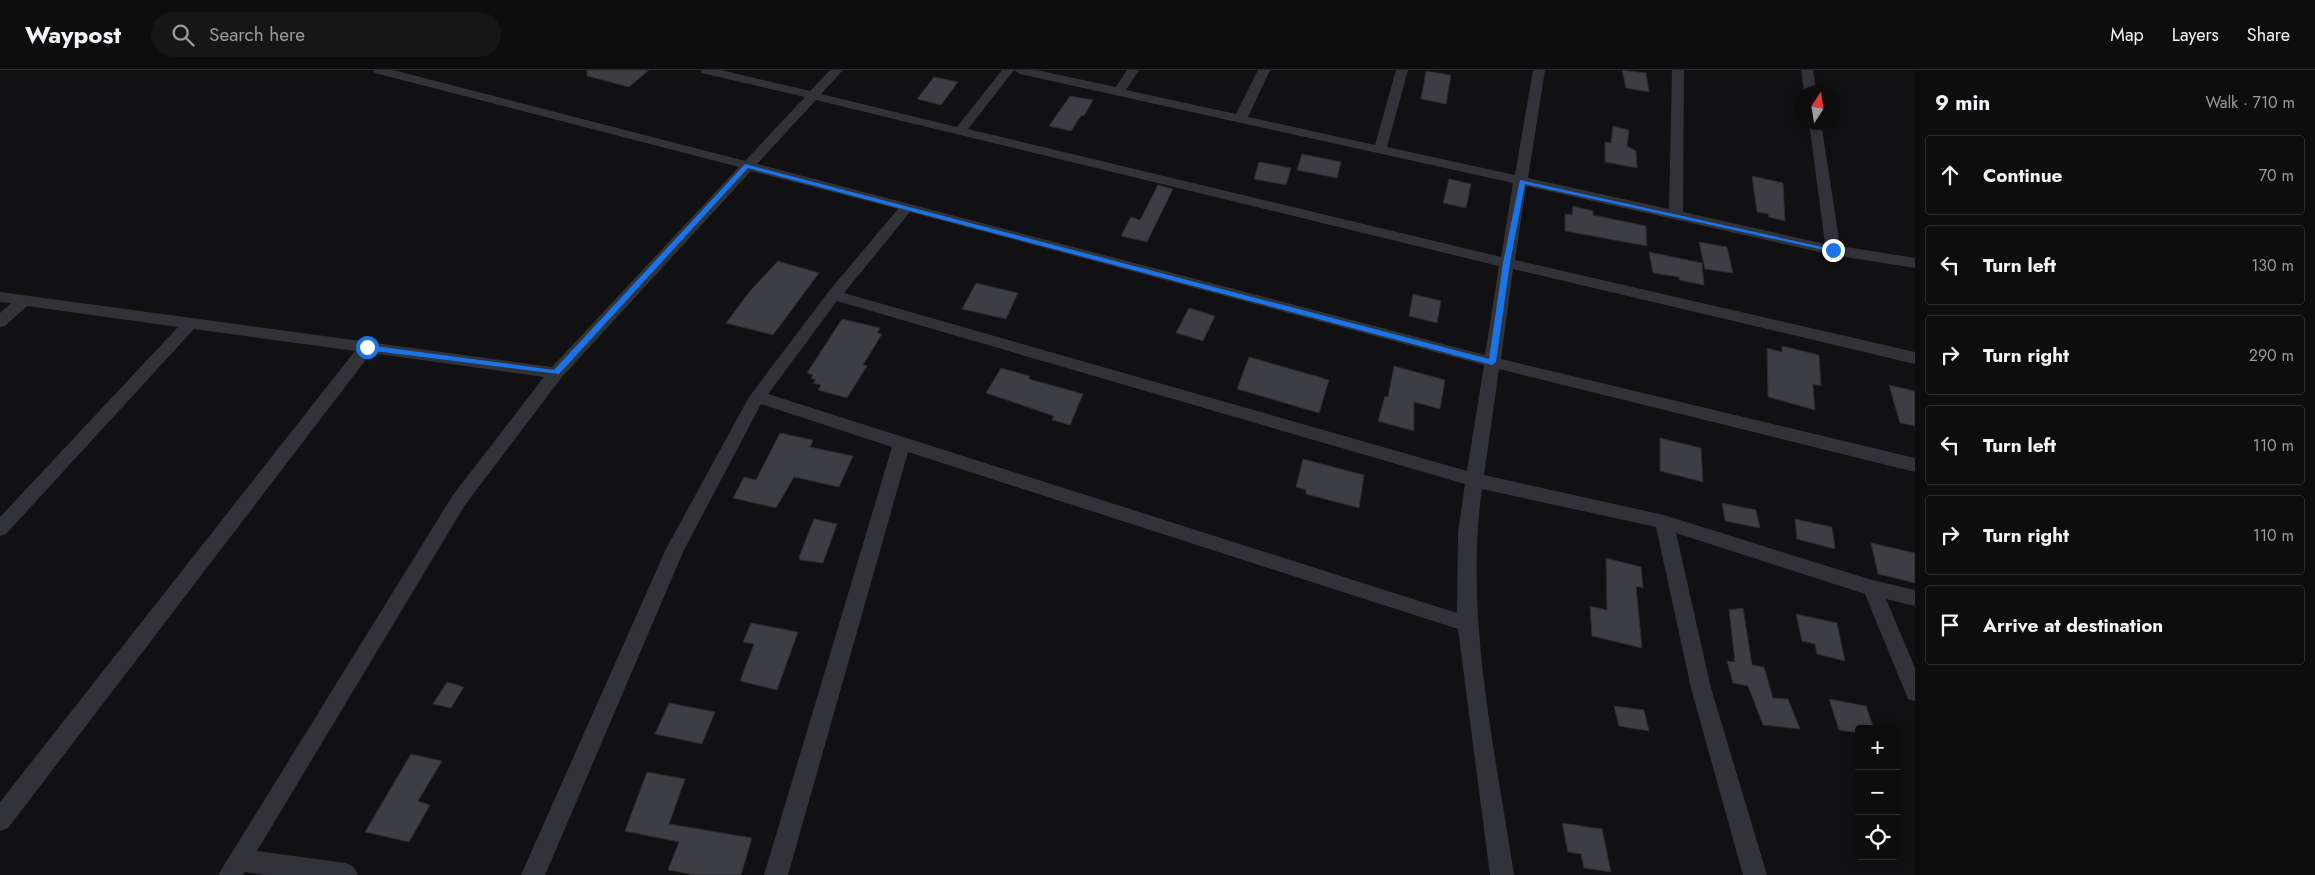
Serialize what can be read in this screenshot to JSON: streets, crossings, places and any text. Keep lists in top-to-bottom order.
{
  "north": "top",
  "page": {
    "header": "Waypost",
    "search": "Search here",
    "nav": ["Map", "Layers", "Share"],
    "heading": ["9 min", "Walk · 710 m"],
    "list": [
      ["Continue", "70 m"],
      ["Turn left", "130 m"],
      ["Turn right", "290 m"],
      ["Turn left", "110 m"],
      ["Turn right", "110 m"],
      "Arrive at destination"
    ],
    "map_buttons": ["+", "−"]
  }
}
